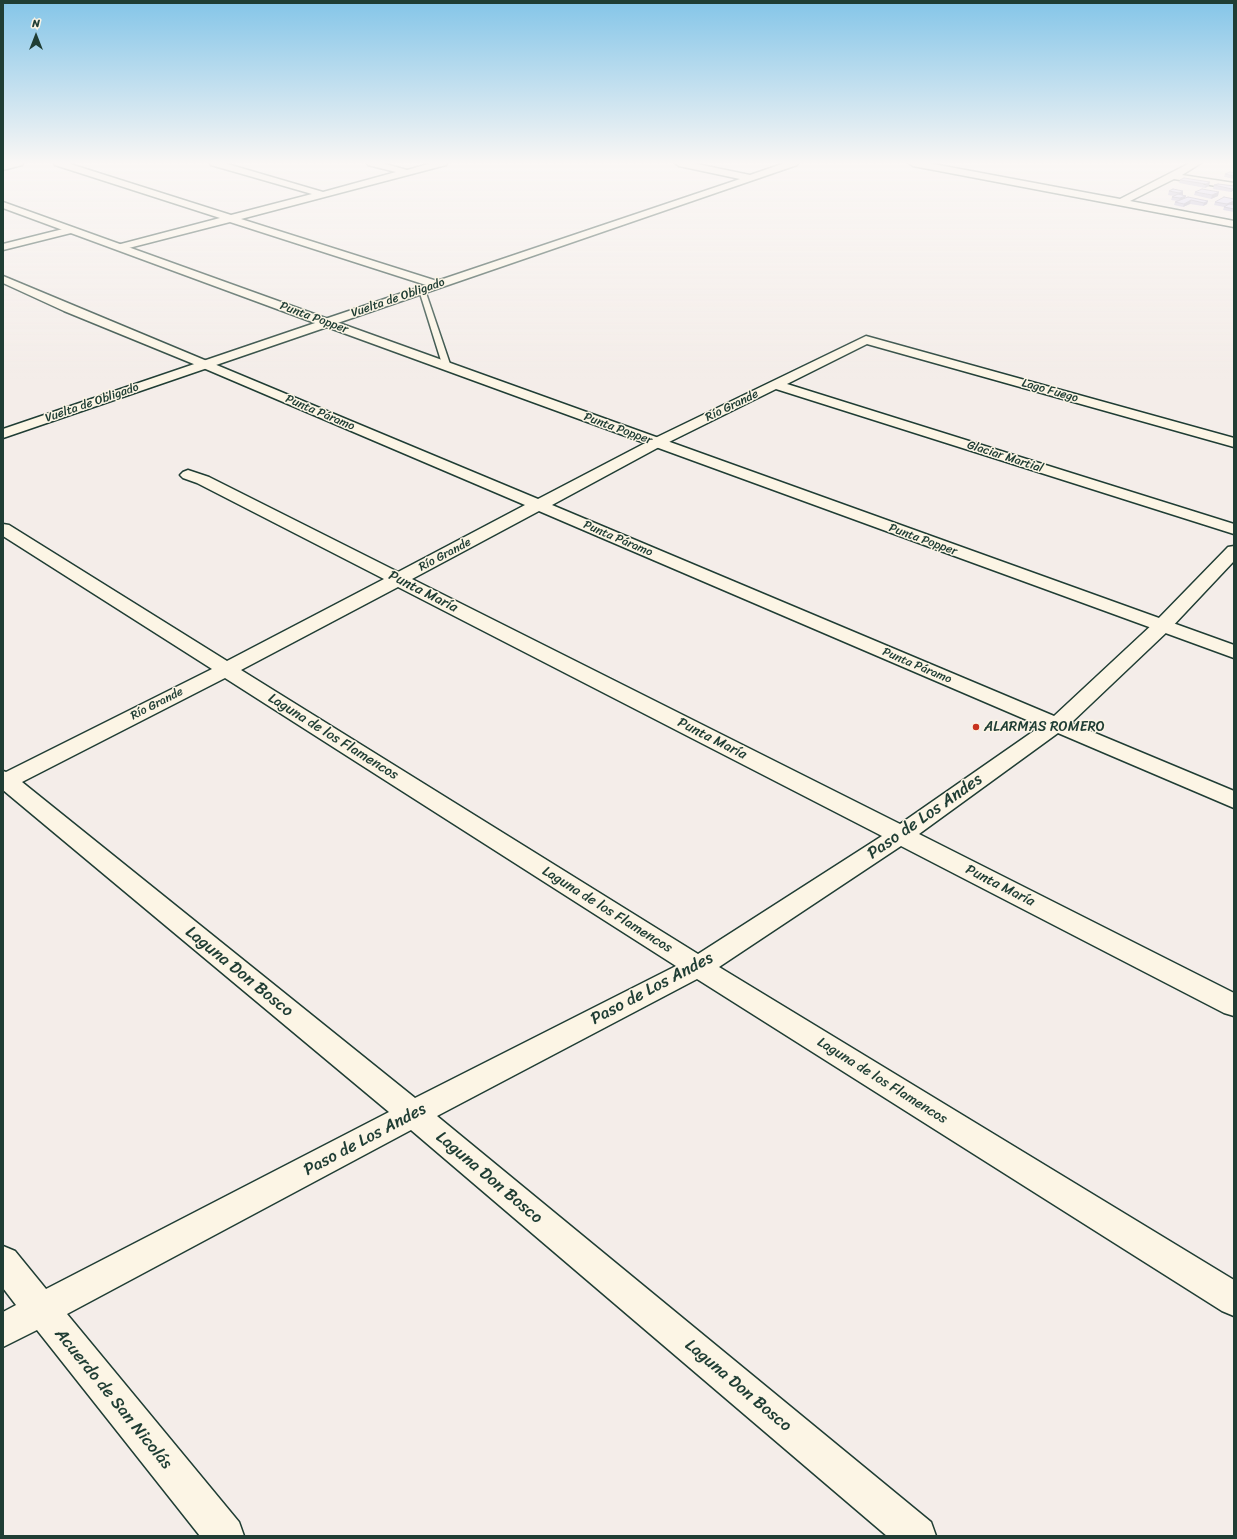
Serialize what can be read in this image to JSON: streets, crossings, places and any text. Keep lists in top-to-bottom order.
{
  "streets": {
    "street": [
      "Vuelta de Obligado",
      "Punta Popper",
      "Lago Fuego",
      "Río Grande",
      "Punta Páramo",
      "Glaciar Martial",
      "Punta María",
      "Laguna de los Flamencos",
      "Paso de Los Andes",
      "Laguna Don Bosco",
      "Acuerdo de San Nicolás"
    ]
  },
  "crossings": [
    ["Vuelta de Obligado", "Punta Popper"],
    ["Vuelta de Obligado", "Punta Páramo"],
    ["Punta Popper", "Río Grande"],
    ["Punta Popper", "Paso de Los Andes"],
    ["Lago Fuego", "Río Grande"],
    ["Río Grande", "Punta Páramo"],
    ["Río Grande", "Glaciar Martial"],
    ["Río Grande", "Punta María"],
    ["Río Grande", "Laguna de los Flamencos"],
    ["Río Grande", "Laguna Don Bosco"],
    ["Punta Páramo", "Paso de Los Andes"],
    ["Punta María", "Paso de Los Andes"],
    ["Laguna de los Flamencos", "Paso de Los Andes"],
    ["Paso de Los Andes", "Laguna Don Bosco"],
    ["Paso de Los Andes", "Acuerdo de San Nicolás"]
  ],
  "places": ["ALARMAS ROMERO"],
  "north": "top"
}
